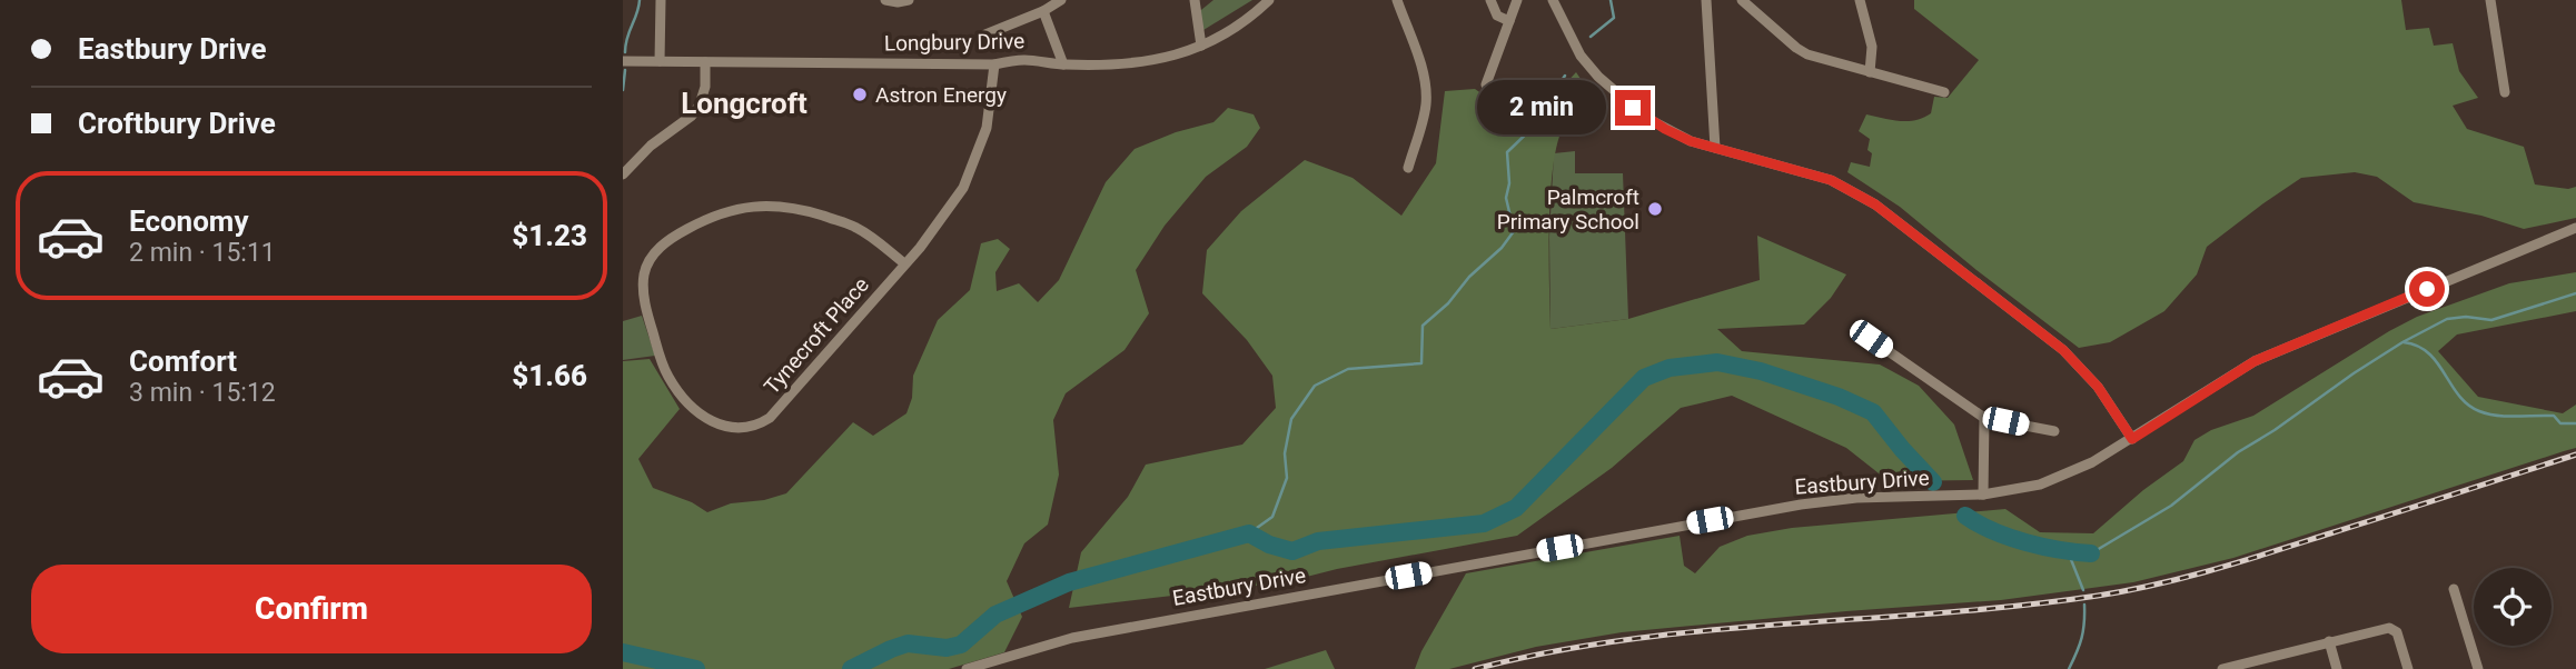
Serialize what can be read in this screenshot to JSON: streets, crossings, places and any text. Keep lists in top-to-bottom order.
{
  "streets": {
    "street": ["Longbury Drive", "Tynecroft Place", "Eastbury Drive"]
  },
  "crossings": [
    ["Longbury Drive", "Tynecroft Place"]
  ],
  "districts": ["Longcroft"],
  "places": ["Astron Energy", "Palmcroft Primary School"],
  "page": {
    "banner": ["Eastbury Drive", "Croftbury Drive"],
    "bubble": "2 min",
    "list": [
      {
        "name": "Economy",
        "note": "2 min · 15:11",
        "value": "$1.23"
      },
      {
        "name": "Comfort",
        "note": "3 min · 15:12",
        "value": "$1.66"
      }
    ],
    "buttons": "Confirm"
  }
}
